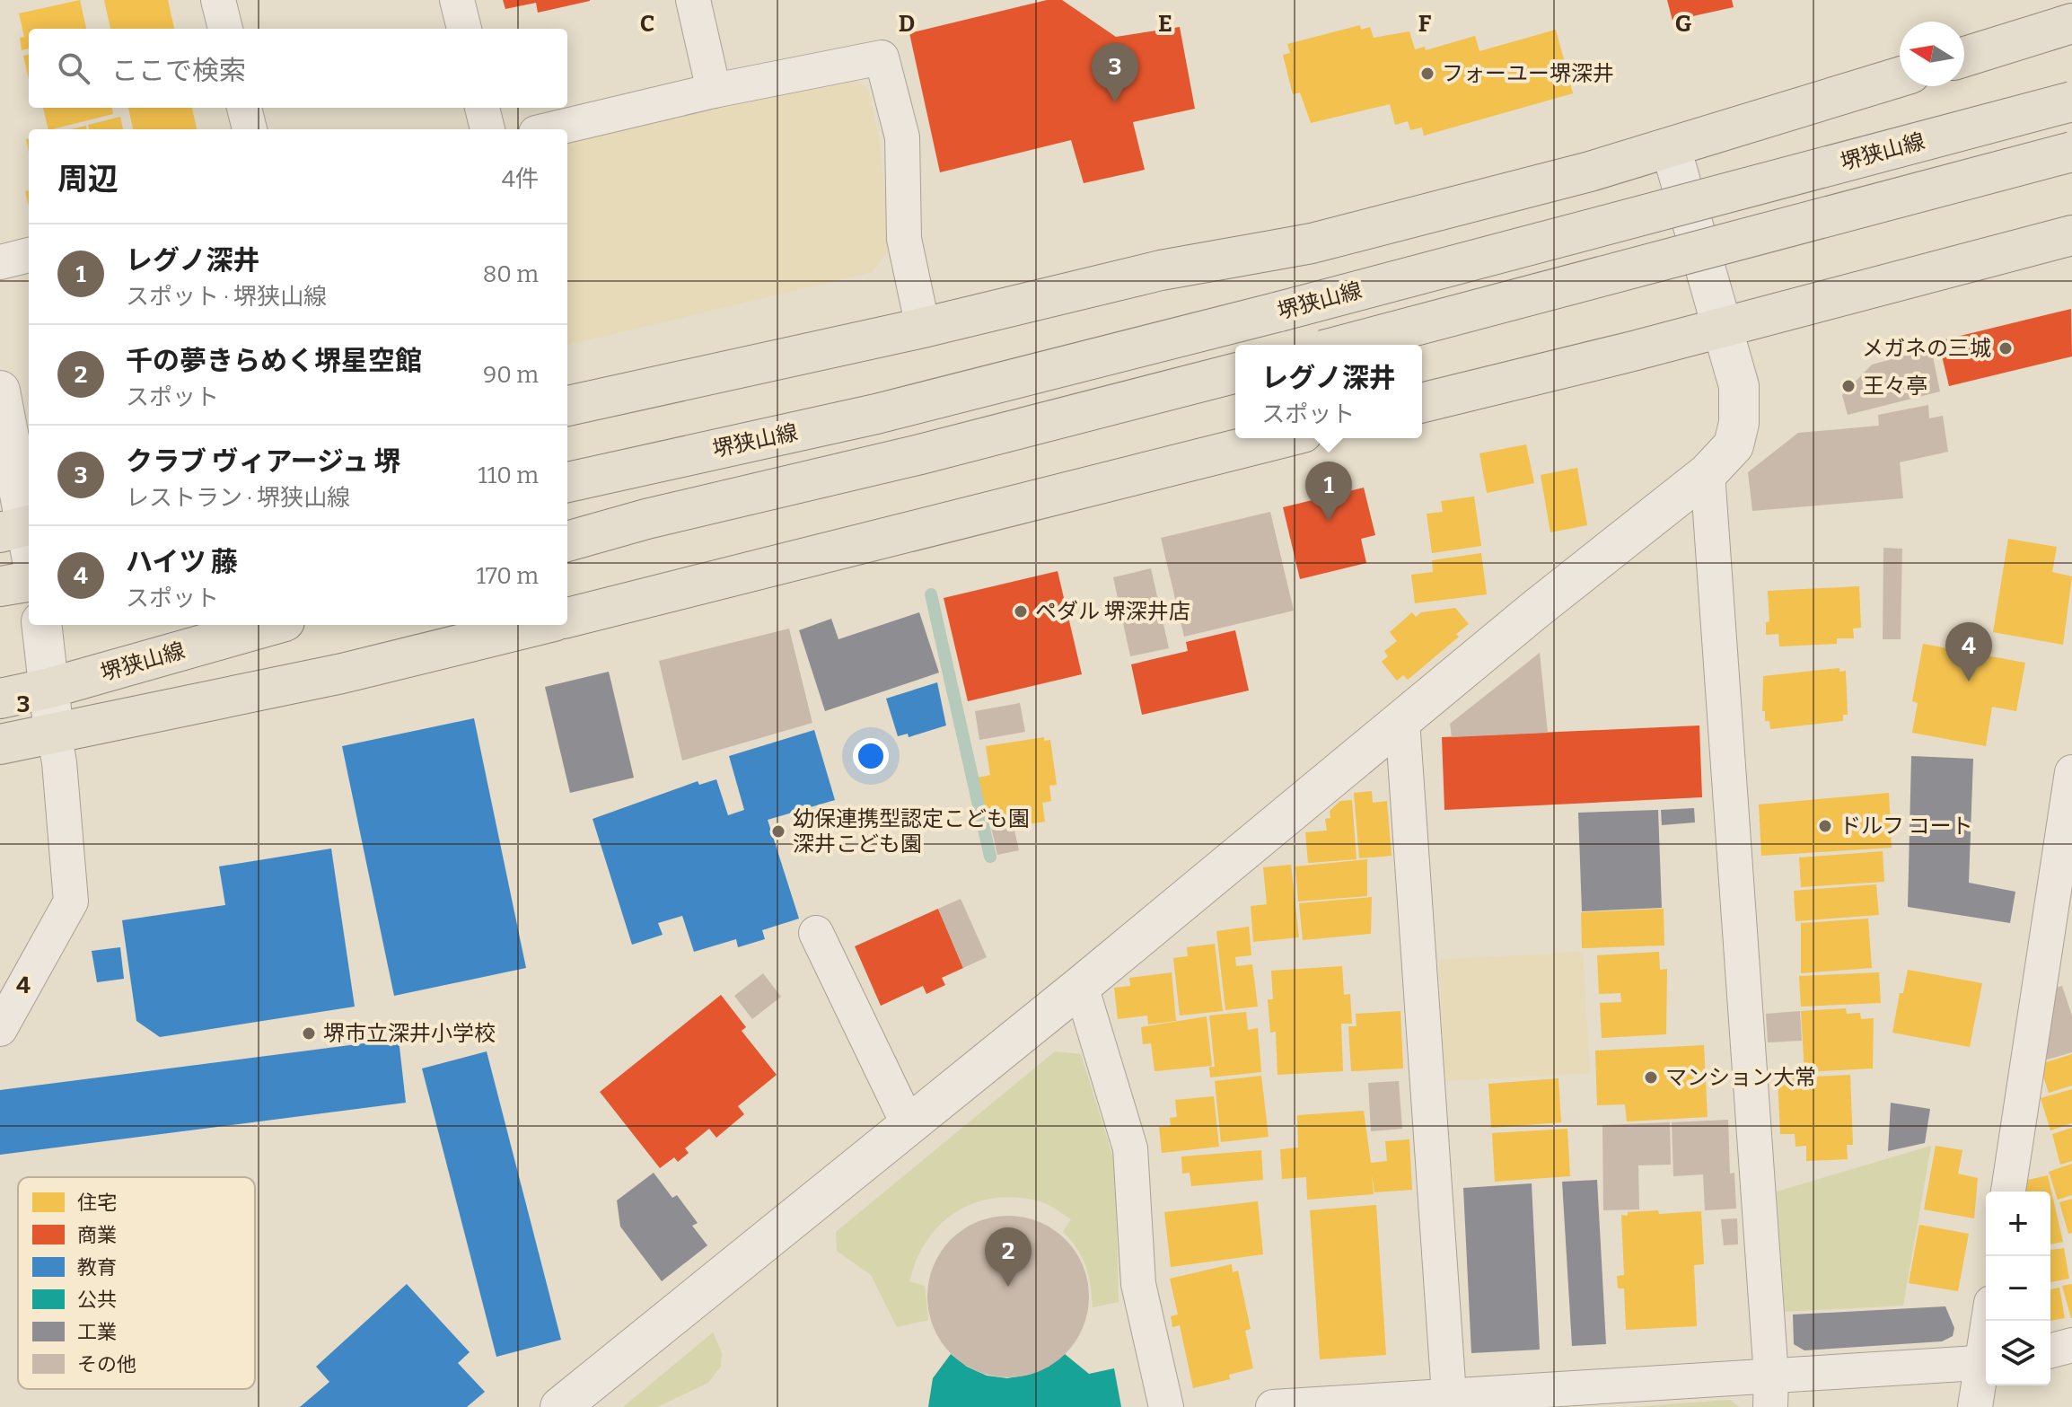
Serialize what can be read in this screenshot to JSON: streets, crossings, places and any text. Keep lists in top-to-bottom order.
{
  "streets": {
    "main road": ["堺狭山線"]
  },
  "places": [
    "フォーユー堺深井",
    "メガネの三城",
    "王々亭",
    "ペダル 堺深井店",
    "ドルフ コート",
    "幼保連携型認定こども園 深井こども園",
    "堺市立深井小学校",
    "マンション大常"
  ],
  "legend": [
    "住宅",
    "商業",
    "教育",
    "公共",
    "工業",
    "その他"
  ],
  "north": "left",
  "page": {
    "search": "ここで検索",
    "pins": [
      "3",
      "1",
      "4",
      "2"
    ],
    "heading": ["周辺", "4件"],
    "list": [
      {
        "mark": "1",
        "name": "レグノ深井",
        "note": "スポット · 堺狭山線",
        "value": "80 m"
      },
      {
        "mark": "2",
        "name": "千の夢きらめく堺星空館",
        "note": "スポット",
        "value": "90 m"
      },
      {
        "mark": "3",
        "name": "クラブ ヴィアージュ 堺",
        "note": "レストラン · 堺狭山線",
        "value": "110 m"
      },
      {
        "mark": "4",
        "name": "ハイツ 藤",
        "note": "スポット",
        "value": "170 m"
      }
    ],
    "popup": ["レグノ深井", "スポット"],
    "map_buttons": ["+", "−"]
  },
  "grid": {
    "columns": [
      "C",
      "D",
      "E",
      "F",
      "G"
    ],
    "rows": ["3", "4"]
  }
}
